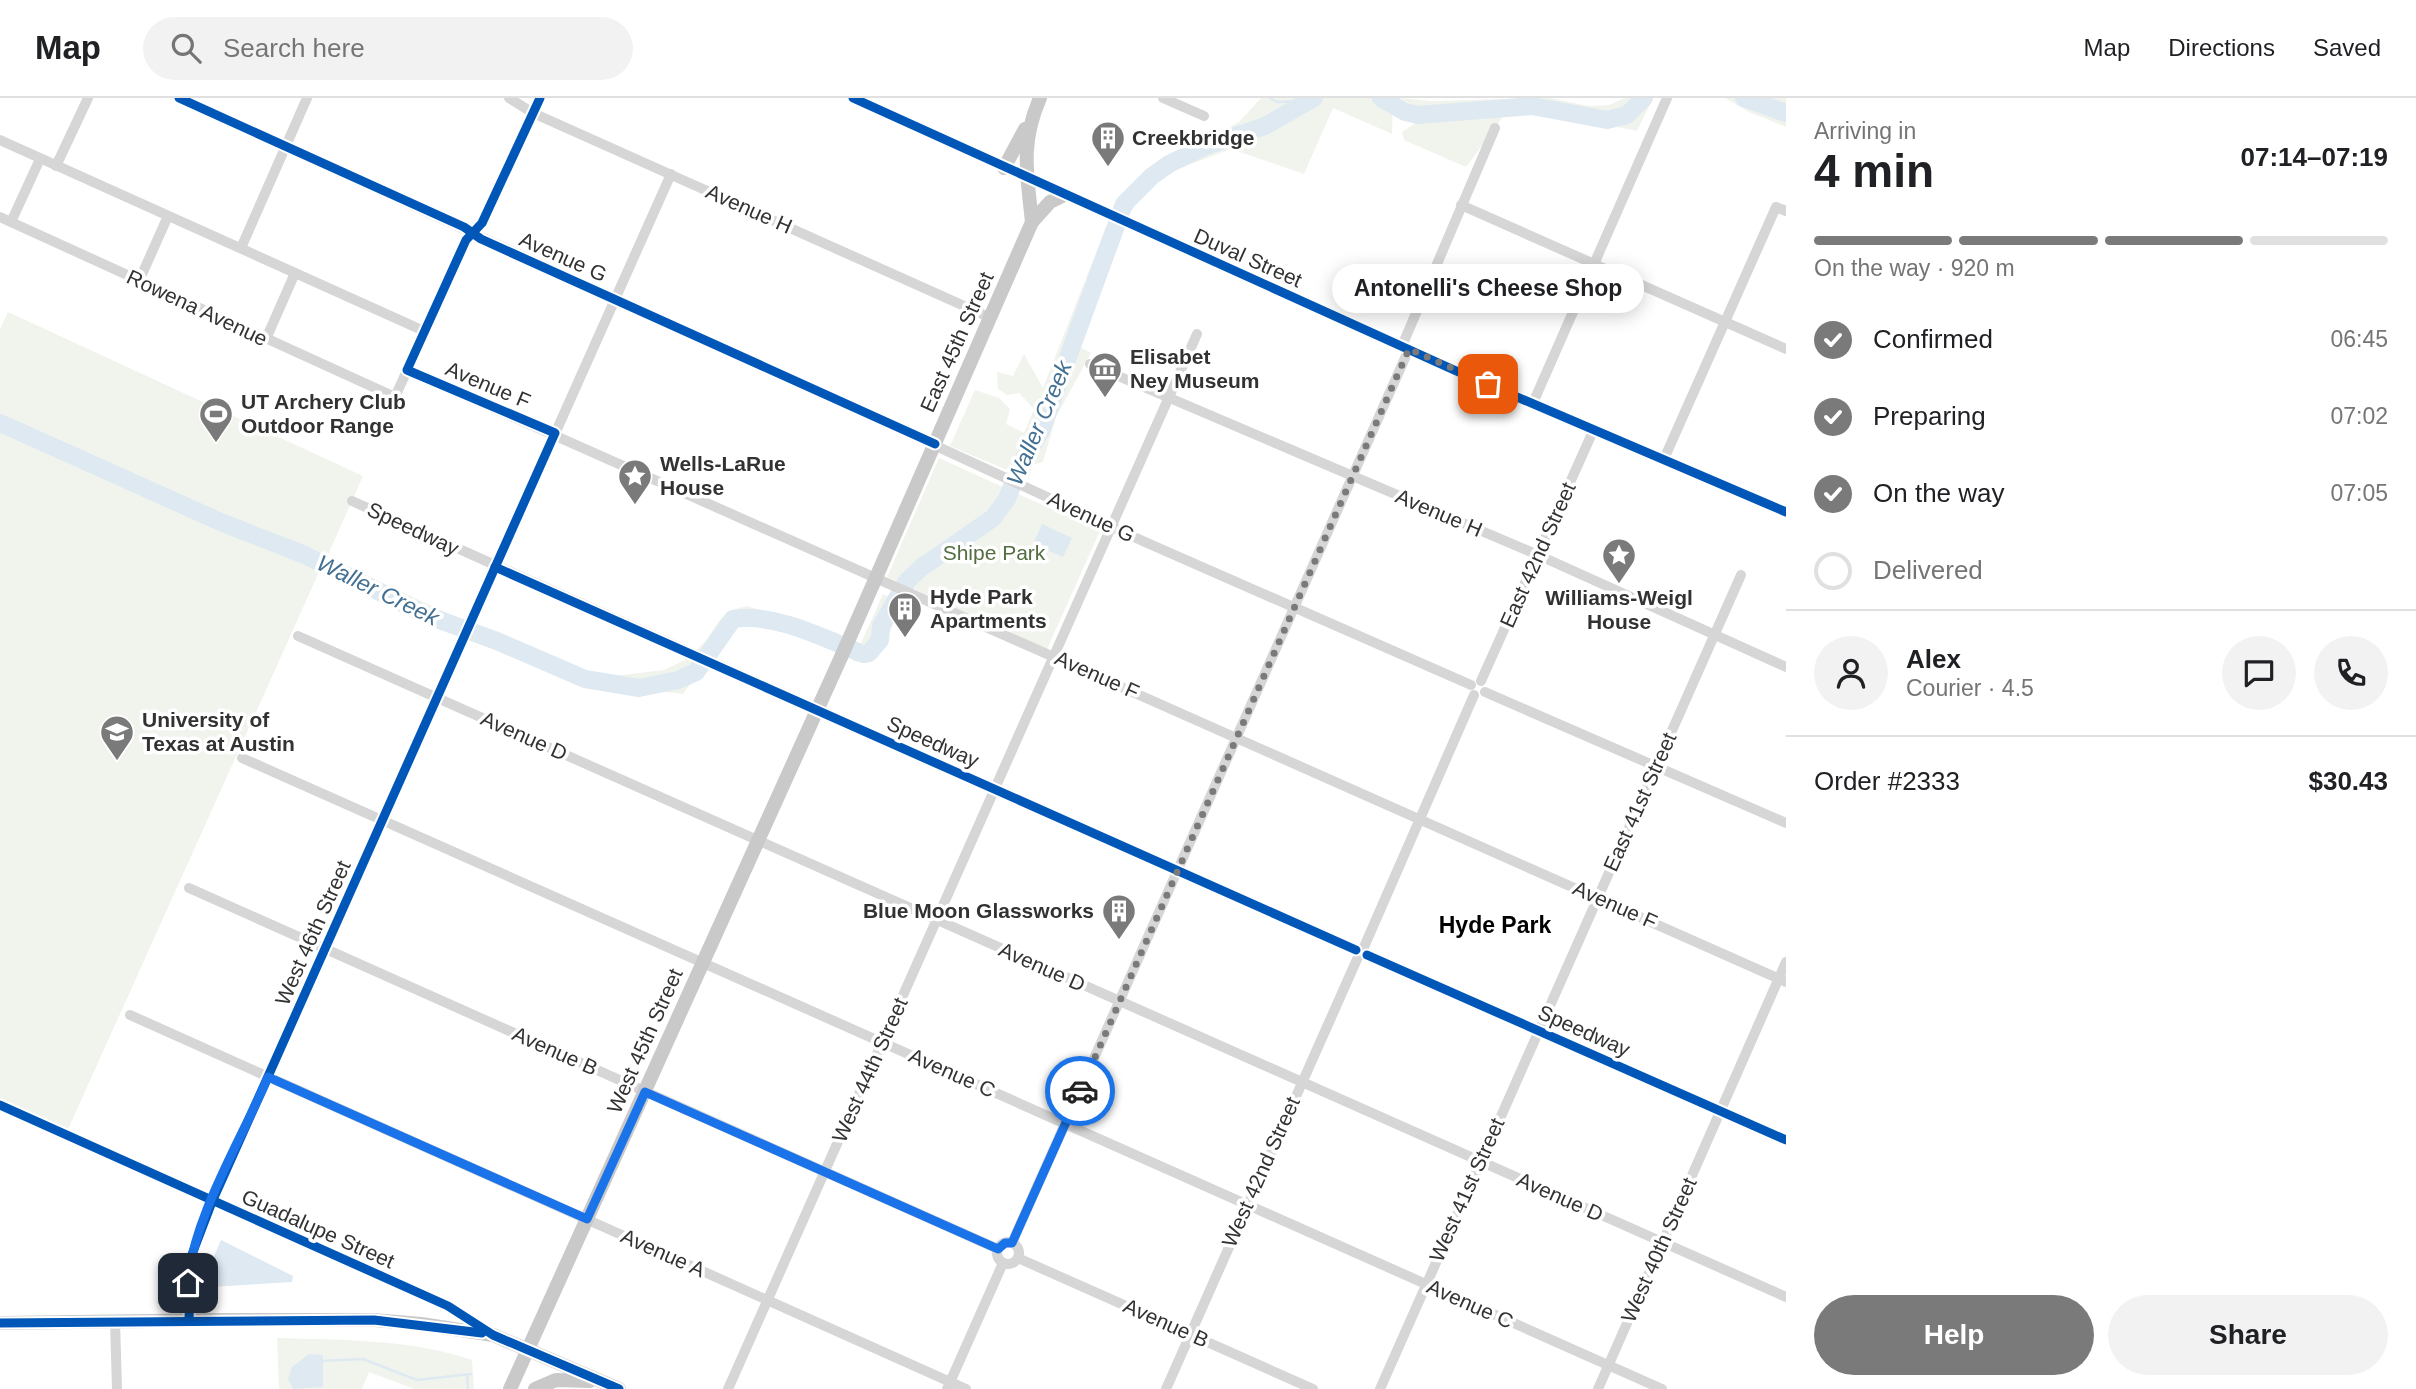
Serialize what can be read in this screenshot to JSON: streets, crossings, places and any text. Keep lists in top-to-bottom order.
{
  "streets": {
    "main road": ["East 45th Street", "West 45th Street", "Guadalupe Street"],
    "street": [
      "Avenue H",
      "Avenue G",
      "Duval Street",
      "Rowena Avenue",
      "Avenue F",
      "Speedway",
      "East 42nd Street",
      "Avenue D",
      "East 41st Street",
      "West 46th Street",
      "Avenue B",
      "West 44th Street",
      "Avenue C",
      "West 42nd Street",
      "West 41st Street",
      "West 40th Street",
      "Avenue A"
    ]
  },
  "crossings": [
    ["Avenue H", "East 45th Street"],
    ["Avenue H", "East 42nd Street"],
    ["Avenue H", "East 41st Street"],
    ["Avenue H", "West 46th Street"],
    ["Avenue H", "West 44th Street"],
    ["Avenue G", "East 45th Street"],
    ["Avenue G", "East 42nd Street"],
    ["Avenue G", "East 41st Street"],
    ["Avenue G", "West 46th Street"],
    ["Avenue G", "West 44th Street"],
    ["Duval Street", "East 45th Street"],
    ["Duval Street", "East 42nd Street"],
    ["Rowena Avenue", "Avenue F"],
    ["East 45th Street", "Avenue F"],
    ["East 45th Street", "Speedway"],
    ["East 45th Street", "West 45th Street"],
    ["Avenue F", "East 42nd Street"],
    ["Avenue F", "East 41st Street"],
    ["Avenue F", "West 46th Street"],
    ["Avenue F", "West 44th Street"],
    ["Avenue F", "West 40th Street"],
    ["Speedway", "East 42nd Street"],
    ["Speedway", "East 41st Street"],
    ["Speedway", "West 46th Street"],
    ["Speedway", "West 45th Street"],
    ["Speedway", "West 44th Street"],
    ["Speedway", "West 42nd Street"],
    ["Speedway", "West 41st Street"],
    ["Speedway", "West 40th Street"],
    ["East 42nd Street", "West 42nd Street"],
    ["Avenue D", "West 46th Street"],
    ["Avenue D", "West 45th Street"],
    ["Avenue D", "West 44th Street"],
    ["Avenue D", "West 42nd Street"],
    ["Avenue D", "West 41st Street"],
    ["Avenue D", "West 40th Street"],
    ["East 41st Street", "West 41st Street"],
    ["West 46th Street", "Avenue B"],
    ["West 46th Street", "Avenue C"],
    ["West 46th Street", "Guadalupe Street"],
    ["West 46th Street", "Avenue A"],
    ["West 45th Street", "Avenue B"],
    ["West 45th Street", "Avenue C"],
    ["West 45th Street", "Guadalupe Street"],
    ["West 45th Street", "Avenue A"],
    ["Avenue B", "West 44th Street"],
    ["Avenue B", "West 42nd Street"],
    ["West 44th Street", "Avenue C"],
    ["West 44th Street", "Avenue A"],
    ["Avenue C", "West 42nd Street"],
    ["Avenue C", "West 41st Street"],
    ["Avenue C", "West 40th Street"]
  ],
  "districts": ["Hyde Park"],
  "water": ["Waller Creek"],
  "parks": ["Shipe Park"],
  "places": {
    "building": ["Creekbridge", "Hyde Park Apartments", "Blue Moon Glassworks"],
    "other": ["Antonelli's Cheese Shop"],
    "museum": ["Elisabet Ney Museum"],
    "sports": ["UT Archery Club Outdoor Range"],
    "place": ["Wells-LaRue House", "Williams-Weigl House"],
    "school or university": ["University of Texas at Austin"]
  },
  "page": {
    "header": "Map",
    "search": "Search here",
    "nav": ["Map", "Directions", "Saved"],
    "heading": ["4 min", "Arriving in", "07:14–07:19"],
    "panel": [
      "Alex",
      "Courier · 4.5",
      "Order #2333",
      "$30.43"
    ],
    "bar": "On the way · 920 m",
    "bubble": "Antonelli's Cheese Shop",
    "list": [
      ["Confirmed", "06:45"],
      ["Preparing", "07:02"],
      ["On the way", "07:05"],
      "Delivered"
    ],
    "buttons": ["Help", "Share"]
  }
}
